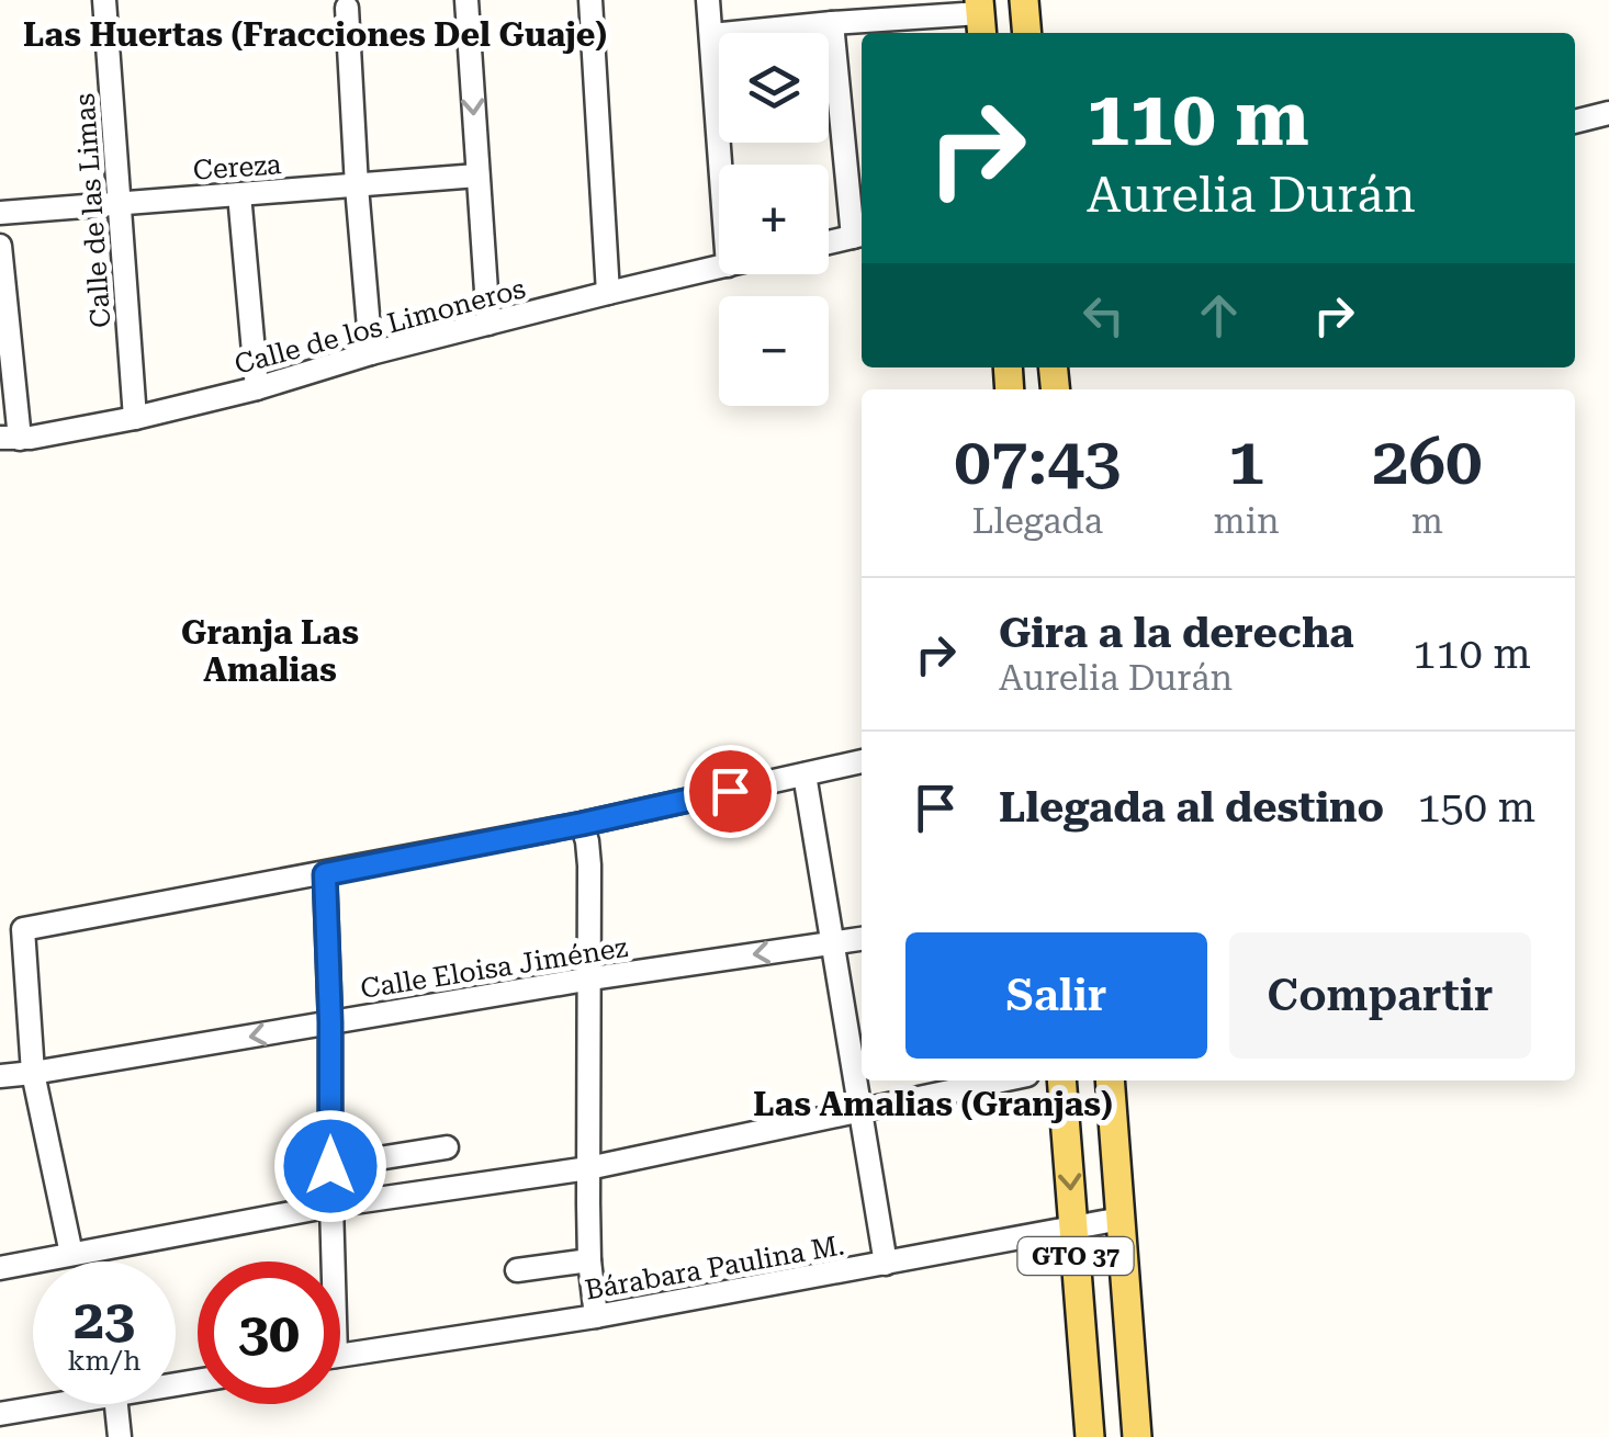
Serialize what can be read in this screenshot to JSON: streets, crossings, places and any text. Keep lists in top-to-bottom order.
{
  "streets": {
    "main road": ["GTO 37"],
    "street": [
      "Cereza",
      "Calle de las Limas",
      "Calle de los Limoneros",
      "Calle Eloisa Jiménez",
      "Bárabara Paulina M."
    ]
  },
  "crossings": [
    ["Cereza", "Calle de las Limas"],
    ["Calle de las Limas", "Calle de los Limoneros"],
    ["GTO 37", "Bárabara Paulina M."]
  ],
  "districts": ["Las Huertas (Fracciones Del Guaje)", "Granja Las Amalias", "Las Amalias (Granjas)"],
  "page": {
    "map_buttons": ["+", "−"],
    "turn": ["110 m", "Aurelia Durán"],
    "eta": [
      "07:43",
      "Llegada",
      "1",
      "min",
      "260",
      "m"
    ],
    "list": [
      {
        "name": "Gira a la derecha",
        "note": "Aurelia Durán",
        "value": "110 m"
      },
      {
        "name": "Llegada al destino",
        "value": "150 m"
      }
    ],
    "buttons": ["Salir", "Compartir"],
    "speed": "23 km/h",
    "limit": "30"
  }
}
